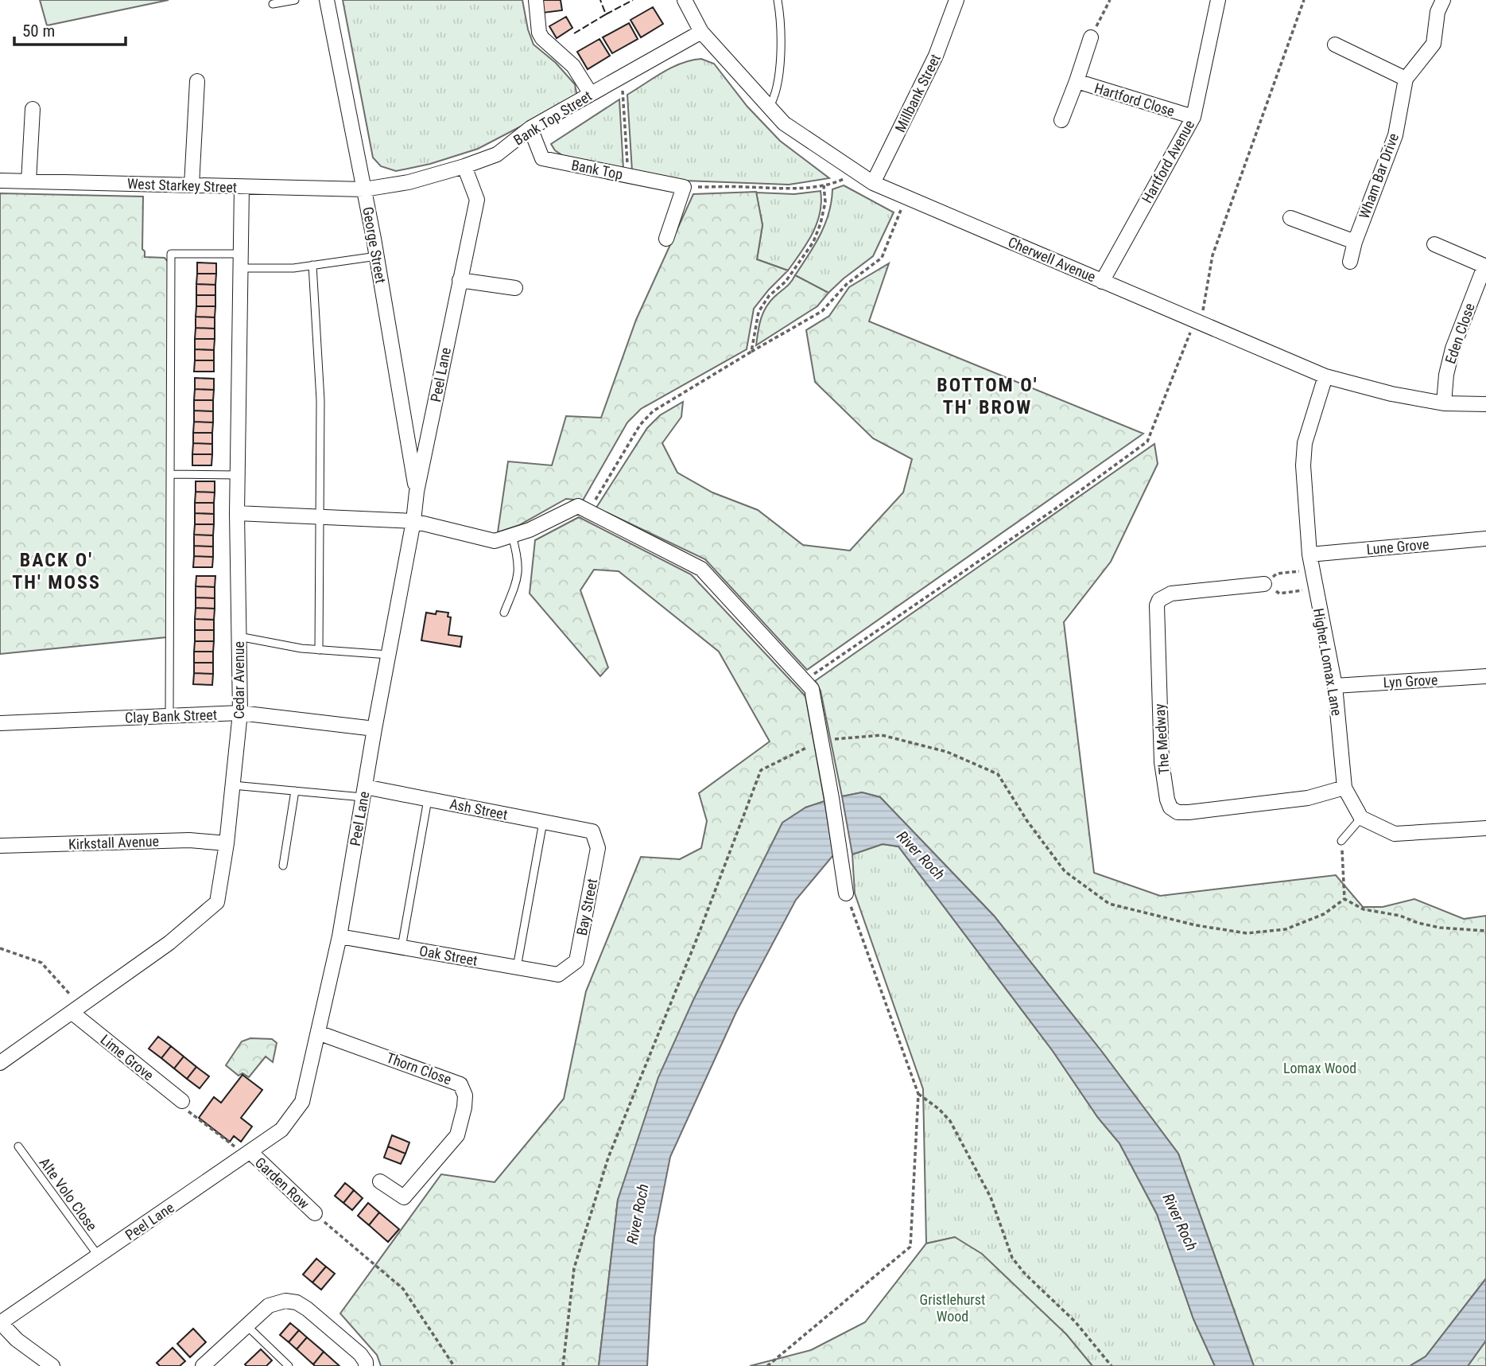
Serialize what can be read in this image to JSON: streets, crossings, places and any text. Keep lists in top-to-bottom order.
{
  "streets": {
    "street": [
      "Millbank Street",
      "Hartford Close",
      "Bank Top Street",
      "Hartford Avenue",
      "Bank Top",
      "Wham Bar Drive",
      "West Starkey Street",
      "George Street",
      "Cherwell Avenue",
      "Eden Close",
      "Peel Lane",
      "Lune Grove",
      "Higher Lomax Lane",
      "Cedar Avenue",
      "Lyn Grove",
      "Clay Bank Street",
      "The Medway",
      "Ash Street",
      "Kirkstall Avenue",
      "Bay Street",
      "Oak Street",
      "Lime Grove",
      "Thorn Close",
      "Garden Row"
    ],
    "lane": ["Alte Volo Close"]
  },
  "crossings": [
    ["Millbank Street", "Cherwell Avenue"],
    ["Hartford Close", "Hartford Avenue"],
    ["Bank Top Street", "Bank Top"],
    ["Bank Top Street", "West Starkey Street"],
    ["Bank Top Street", "George Street"],
    ["Bank Top Street", "Cherwell Avenue"],
    ["Bank Top Street", "Peel Lane"],
    ["Hartford Avenue", "Cherwell Avenue"],
    ["West Starkey Street", "George Street"],
    ["West Starkey Street", "Cedar Avenue"],
    ["George Street", "Peel Lane"],
    ["Cherwell Avenue", "Eden Close"],
    ["Cherwell Avenue", "Higher Lomax Lane"],
    ["Peel Lane", "Clay Bank Street"],
    ["Peel Lane", "Ash Street"],
    ["Peel Lane", "Oak Street"],
    ["Peel Lane", "Thorn Close"],
    ["Peel Lane", "Garden Row"],
    ["Peel Lane", "Alte Volo Close"],
    ["Lune Grove", "Higher Lomax Lane"],
    ["Higher Lomax Lane", "Lyn Grove"],
    ["Higher Lomax Lane", "The Medway"],
    ["Cedar Avenue", "Clay Bank Street"],
    ["Cedar Avenue", "Kirkstall Avenue"],
    ["Cedar Avenue", "Lime Grove"],
    ["Ash Street", "Bay Street"],
    ["Bay Street", "Oak Street"]
  ],
  "districts": ["BOTTOM O' TH' BROW", "BACK O' TH' MOSS"],
  "water": ["River Roch"],
  "parks": ["Lomax Wood", "Gristlehurst Wood"],
  "scale_bar": "50 m"
}
